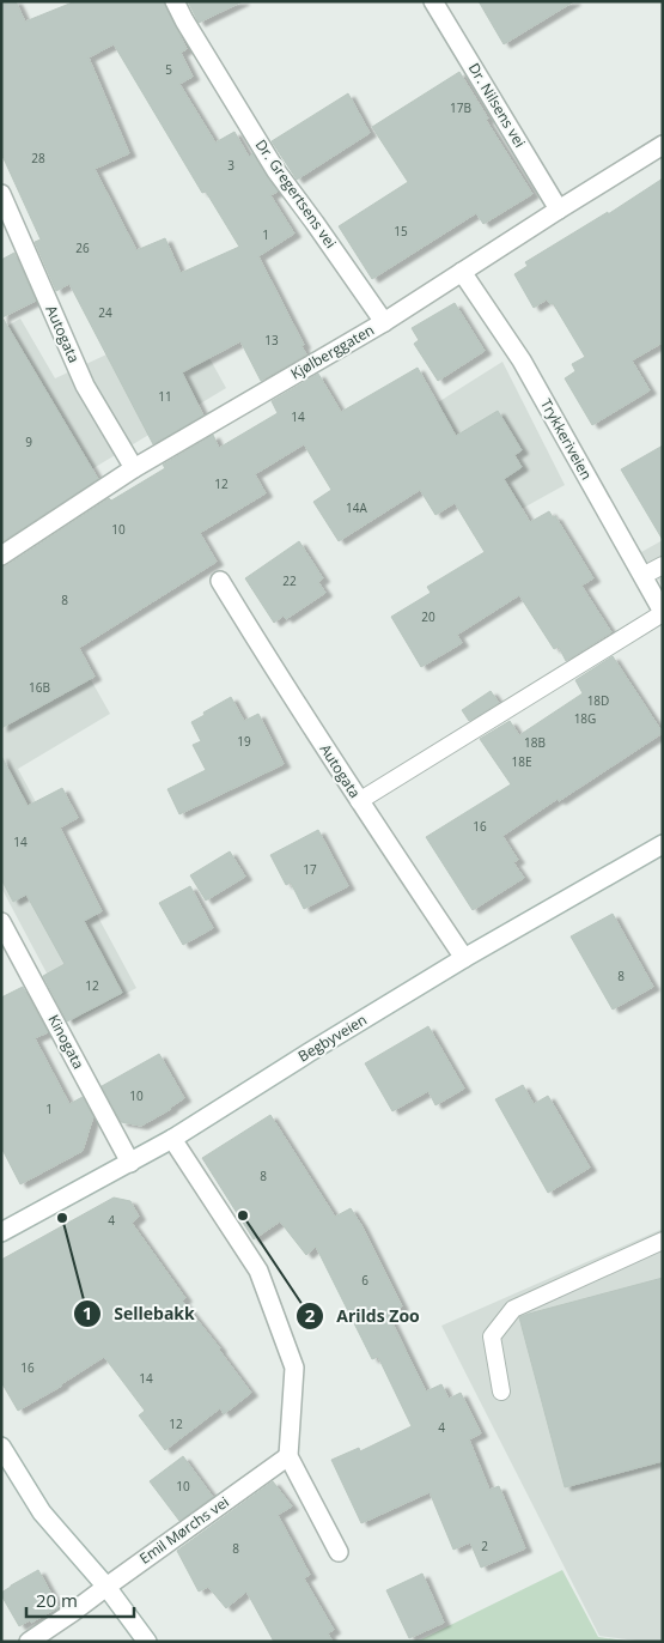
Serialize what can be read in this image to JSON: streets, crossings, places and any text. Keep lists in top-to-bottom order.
{
  "streets": {
    "street": [
      "Dr. Nilsens vei",
      "Dr. Gregertsens vei",
      "Autogata",
      "Kjølberggaten",
      "Trykkeriveien",
      "Begbyveien",
      "Kinogata",
      "Emil Mørchs vei"
    ]
  },
  "crossings": [
    ["Dr. Nilsens vei", "Kjølberggaten"],
    ["Dr. Gregertsens vei", "Kjølberggaten"],
    ["Autogata", "Kjølberggaten"],
    ["Autogata", "Begbyveien"],
    ["Kjølberggaten", "Trykkeriveien"],
    ["Begbyveien", "Kinogata"]
  ],
  "places": ["Arilds Zoo", "Sellebakk"],
  "house_numbers": [
    "5",
    "17B",
    "28",
    "3",
    "15",
    "1",
    "26",
    "24",
    "13",
    "11",
    "14",
    "9",
    "12",
    "14A",
    "10",
    "22",
    "8",
    "20",
    "16B",
    "18D",
    "18G",
    "19",
    "18B",
    "18E",
    "16",
    "14",
    "17",
    "8",
    "12",
    "10",
    "1",
    "8",
    "4",
    "6",
    "16",
    "14",
    "12",
    "4",
    "10",
    "2",
    "8"
  ],
  "scale_bar": "20 m"
}
